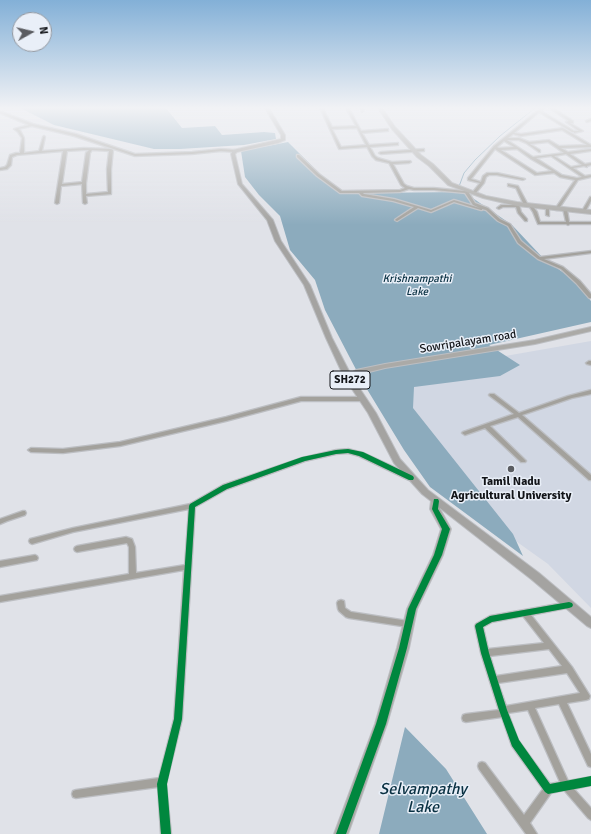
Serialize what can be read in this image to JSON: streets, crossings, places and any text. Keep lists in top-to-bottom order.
{
  "streets": {
    "main road": ["SH272"],
    "street": ["Sowripalayam road"]
  },
  "crossings": [
    ["Sowripalayam road", "SH272"]
  ],
  "water": ["Krishnampathi Lake", "Selvampathy Lake"],
  "places": ["Tamil Nadu Agricultural University"],
  "north": "right"
}
